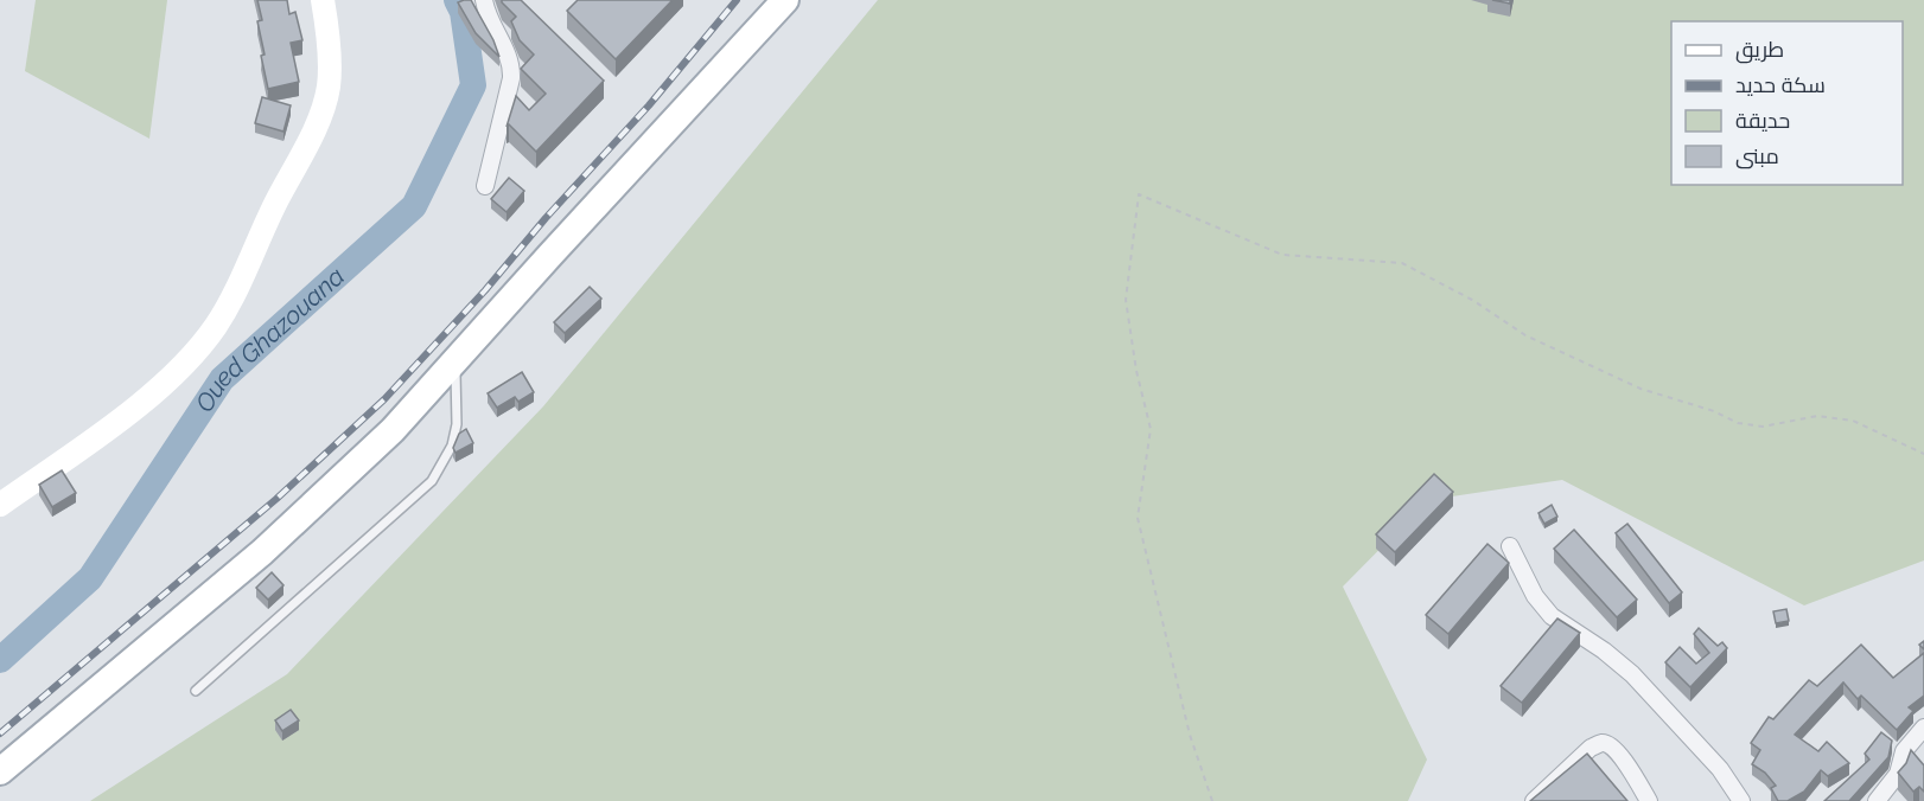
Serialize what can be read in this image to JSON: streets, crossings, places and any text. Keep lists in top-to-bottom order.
{
  "water": ["Oued Ghazouana"],
  "legend": [
    "طريق",
    "سكة حديد",
    "حديقة",
    "مبنى"
  ]
}
